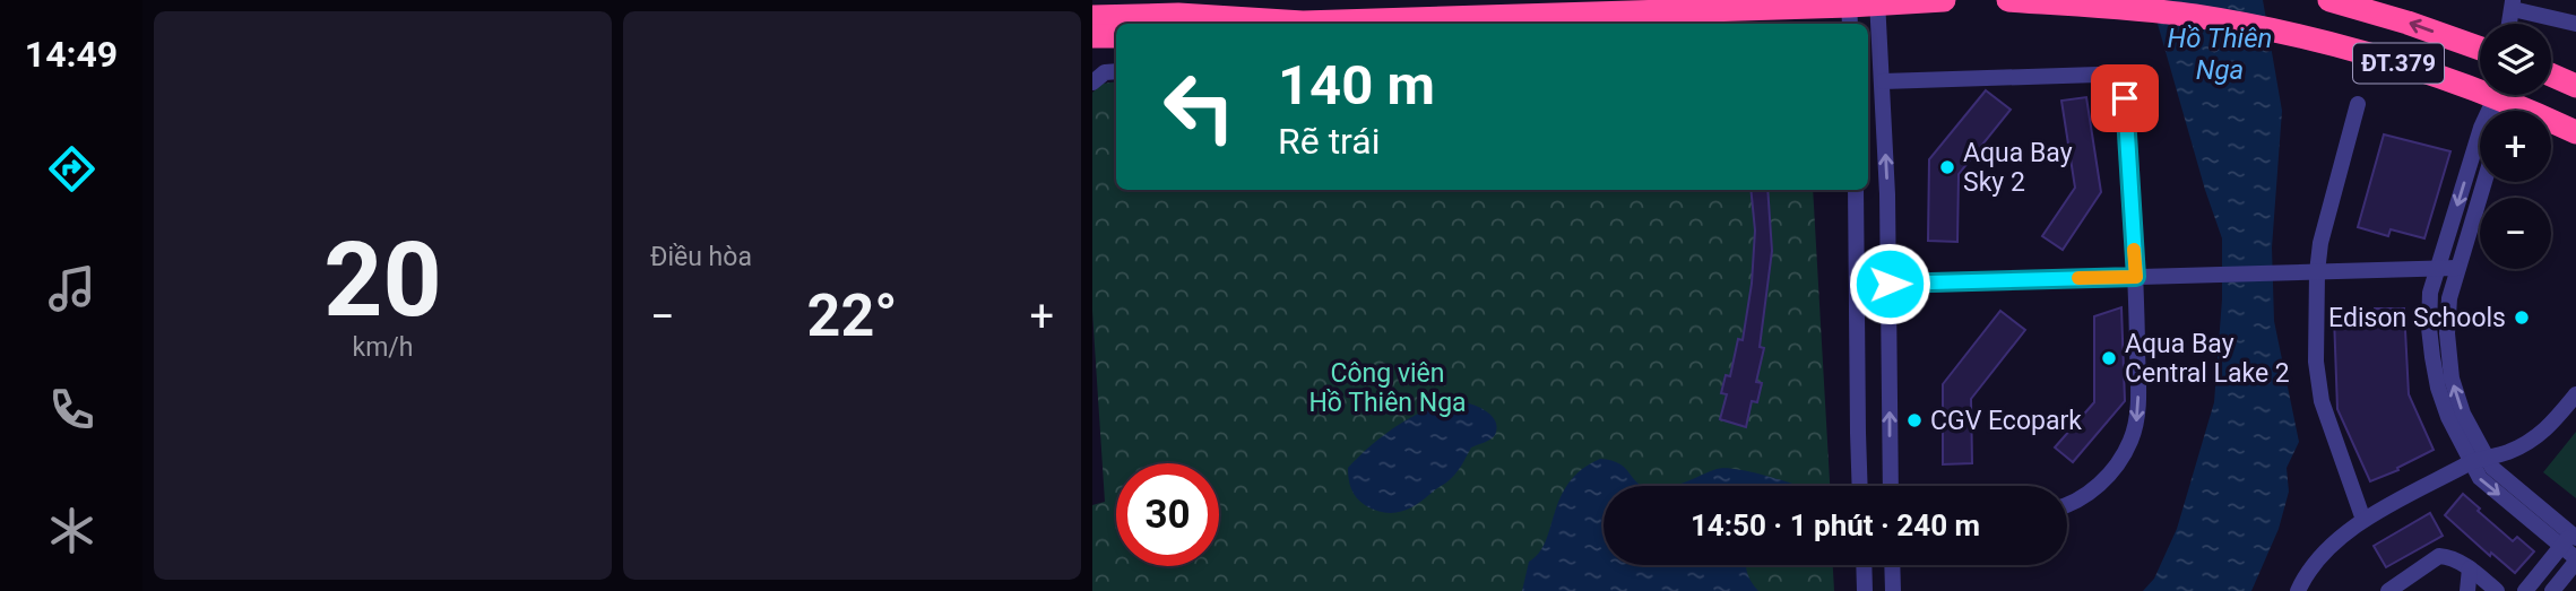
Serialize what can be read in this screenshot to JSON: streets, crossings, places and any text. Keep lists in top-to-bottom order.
{
  "streets": {
    "highway": ["ĐT.379"]
  },
  "water": ["Hồ Thiên Nga"],
  "parks": ["Công viên Hồ Thiên Nga"],
  "places": [
    "Aqua Bay Sky 2",
    "Edison Schools",
    "Aqua Bay Central Lake 2",
    "CGV Ecopark"
  ],
  "page": {
    "tabs": "14:49",
    "tile": [
      ["20", "km/h"],
      "Điều hòa"
    ],
    "map_buttons": ["+", "−"],
    "turn": ["140 m", "Rẽ trái"],
    "heat": ["−", "22°", "+"],
    "limit": "30",
    "trip": "14:50 · 1 phút · 240 m"
  }
}
